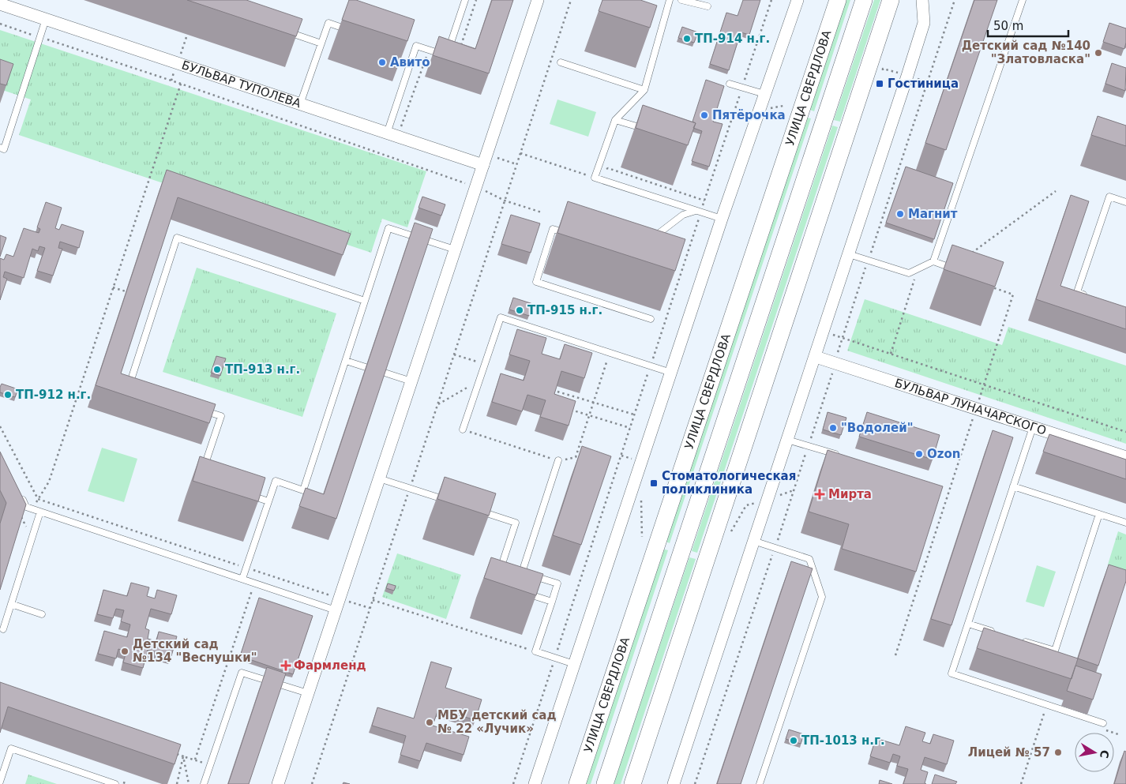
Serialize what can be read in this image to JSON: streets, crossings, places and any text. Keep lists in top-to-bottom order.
{
  "streets": {
    "main road": ["УЛИЦА СВЕРДЛОВА"],
    "street": ["БУЛЬВАР ТУПОЛЕВА", "БУЛЬВАР ЛУНАЧАРСКОГО"]
  },
  "places": {
    "other": [
      "ТП-914 н.г.",
      "Детский сад №140 \"Златовласка\"",
      "Авито",
      "Пятёрочка",
      "Магнит",
      "ТП-915 н.г.",
      "ТП-913 н.г.",
      "ТП-912 н.г.",
      "\"Водолей\"",
      "Ozon",
      "Детский сад №134 \"Веснушки\"",
      "МБУ детский сад № 22 «Лучик»",
      "ТП-1013 н.г.",
      "Лицей № 57"
    ],
    "transit": ["Гостиница", "Стоматологическая поликлиника"],
    "health": ["Мирта", "Фармленд"]
  },
  "scale_bar": "50 m",
  "north": "right"
}
